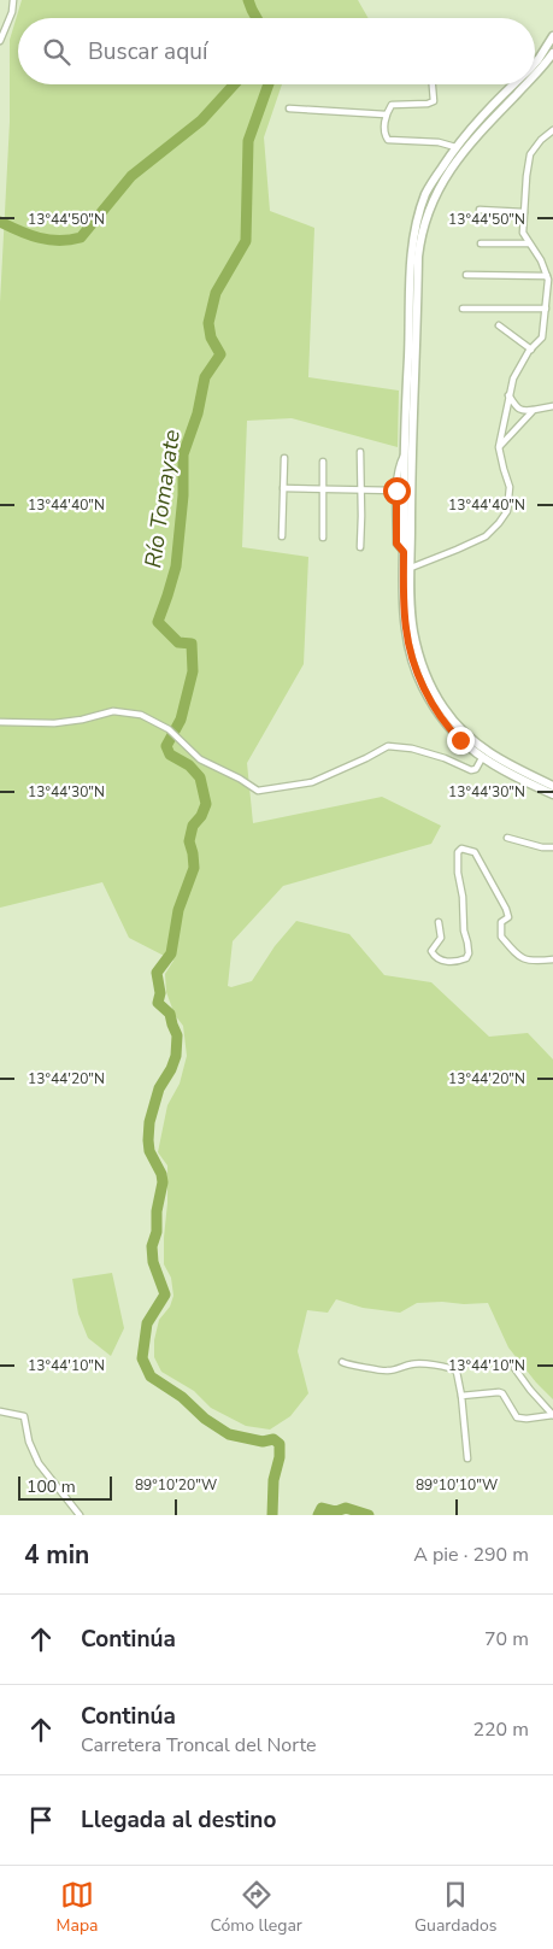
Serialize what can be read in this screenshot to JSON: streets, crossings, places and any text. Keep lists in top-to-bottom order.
{
  "water": ["Río Tomayate"],
  "scale_bar": "100 m",
  "page": {
    "search": "Buscar aquí",
    "scale": "100 m",
    "heading": ["4 min", "A pie · 290 m"],
    "list": [
      ["Continúa", "70 m"],
      ["Continúa", "Carretera Troncal del Norte", "220 m"],
      "Llegada al destino"
    ],
    "nav": ["Mapa", "Cómo llegar", "Guardados"]
  },
  "coordinates": [
    "13°44'50\"N",
    "13°44'40\"N",
    "13°44'30\"N",
    "13°44'20\"N",
    "13°44'10\"N",
    "89°10'20\"W",
    "89°10'10\"W"
  ]
}
